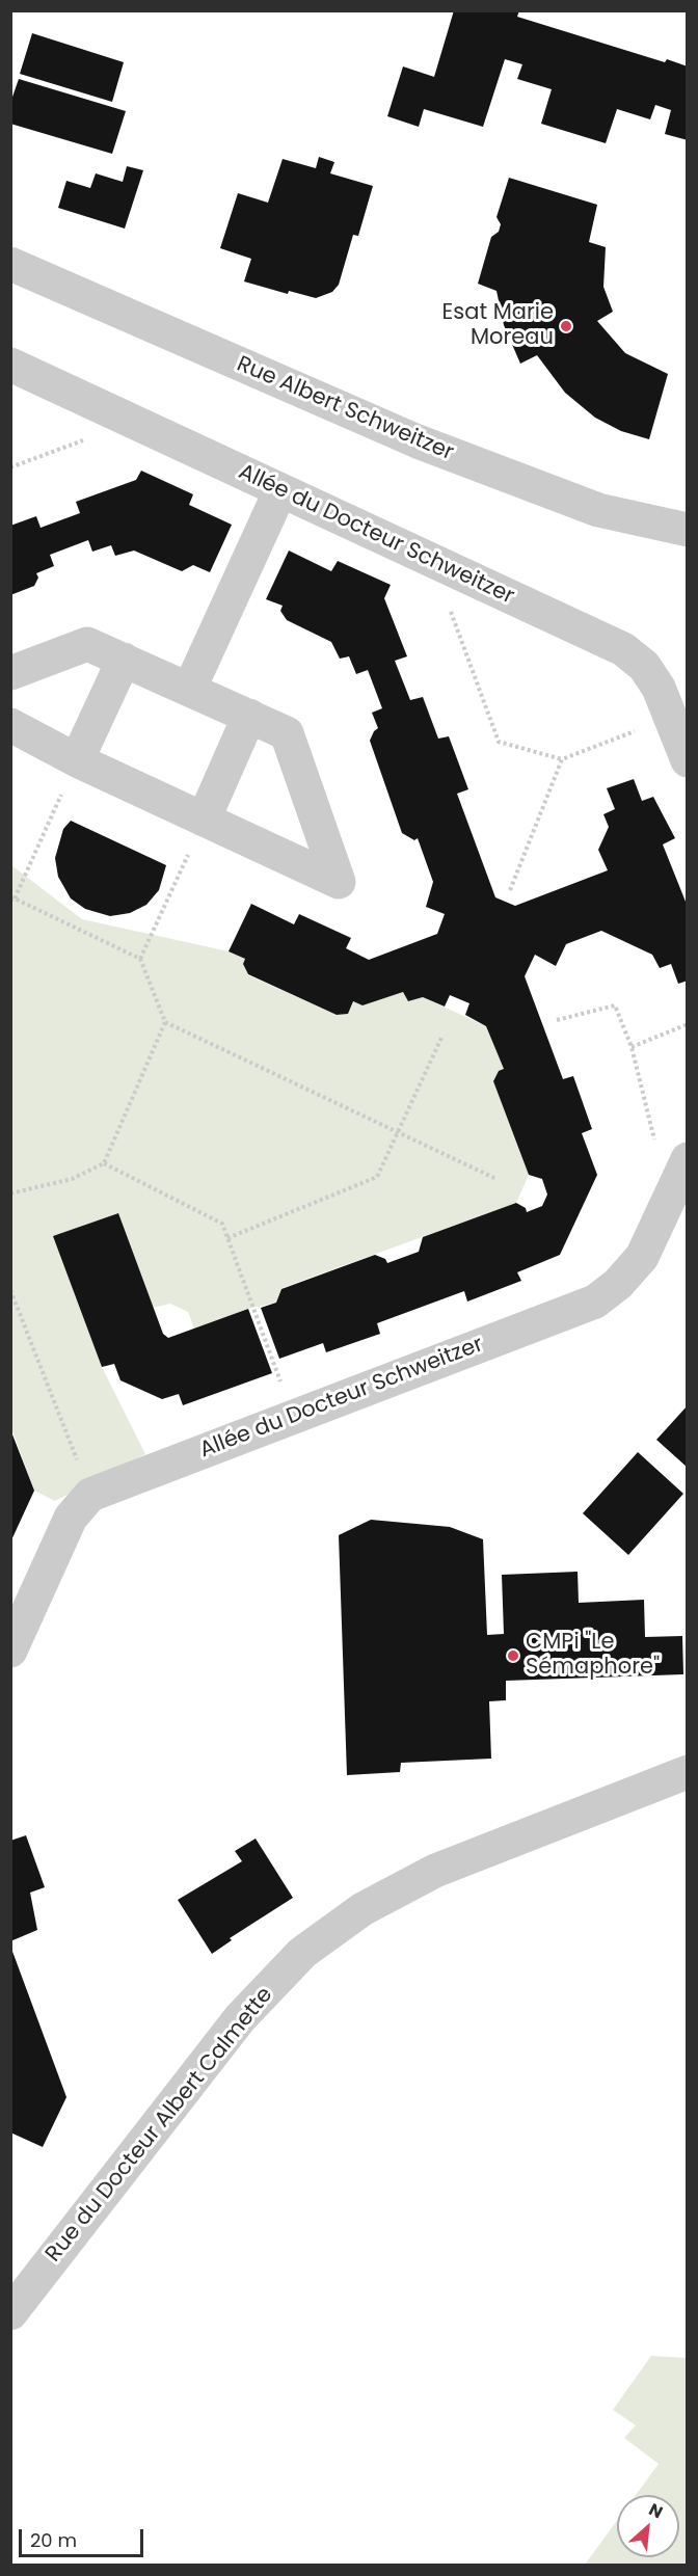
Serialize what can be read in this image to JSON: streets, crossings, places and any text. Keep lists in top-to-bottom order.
{
  "streets": {
    "street": ["Rue Albert Schweitzer", "Allée du Docteur Schweitzer", "Rue du Docteur Albert Calmette"]
  },
  "places": ["Esat Marie Moreau", "CMPi \"Le Sémaphore\""],
  "scale_bar": "20 m",
  "north": "top right"
}
